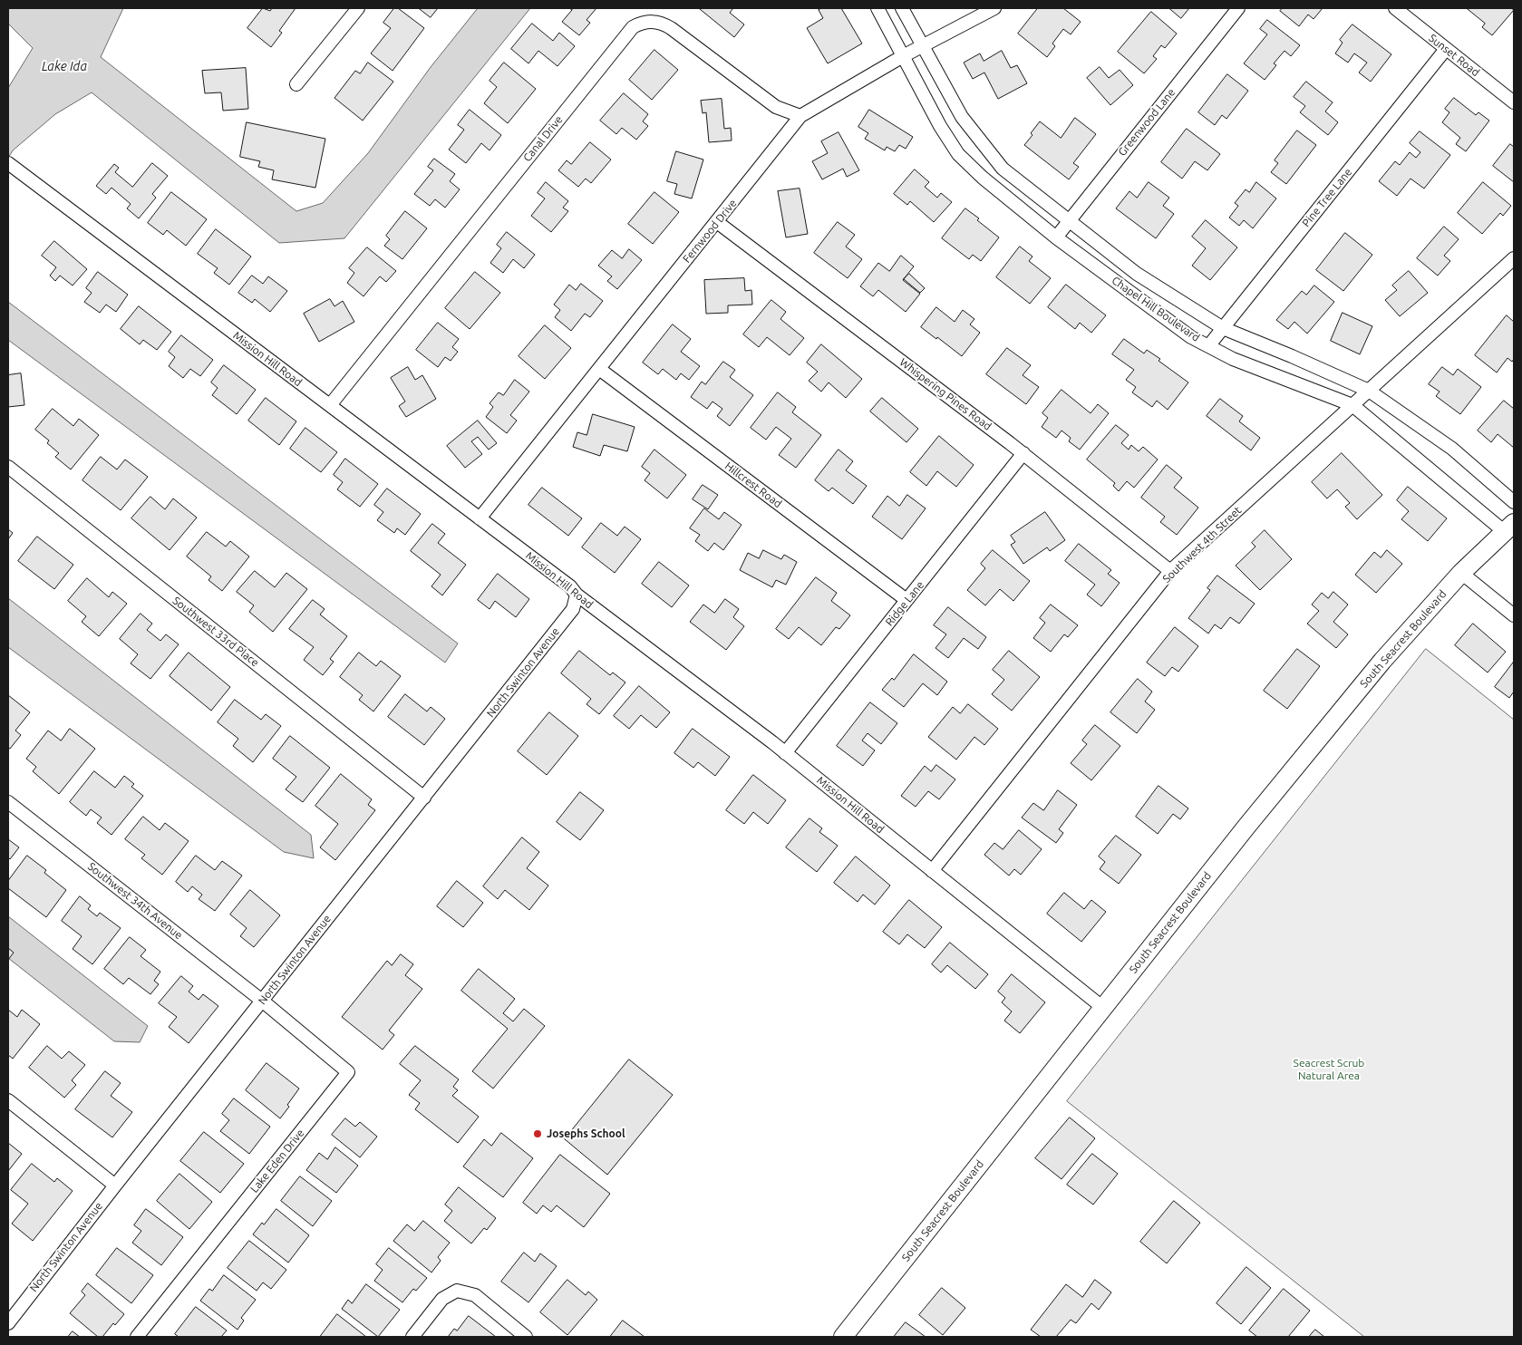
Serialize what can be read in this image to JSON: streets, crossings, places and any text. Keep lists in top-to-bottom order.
{
  "streets": {
    "street": [
      "Sunset Road",
      "Greenwood Lane",
      "Canal Drive",
      "Pine Tree Lane",
      "Fernwood Drive",
      "Chapel Hill Boulevard",
      "Mission Hill Road",
      "Whispering Pines Road",
      "Hillcrest Road",
      "Southwest 4th Street",
      "Ridge Lane",
      "Southwest 33rd Place",
      "South Seacrest Boulevard",
      "North Swinton Avenue",
      "Southwest 34th Avenue",
      "Lake Eden Drive"
    ]
  },
  "crossings": [
    ["Sunset Road", "Pine Tree Lane"],
    ["Greenwood Lane", "Chapel Hill Boulevard"],
    ["Canal Drive", "Fernwood Drive"],
    ["Canal Drive", "Mission Hill Road"],
    ["Pine Tree Lane", "Chapel Hill Boulevard"],
    ["Fernwood Drive", "Chapel Hill Boulevard"],
    ["Fernwood Drive", "Mission Hill Road"],
    ["Fernwood Drive", "Whispering Pines Road"],
    ["Fernwood Drive", "Hillcrest Road"],
    ["Chapel Hill Boulevard", "Southwest 4th Street"],
    ["Chapel Hill Boulevard", "South Seacrest Boulevard"],
    ["Mission Hill Road", "Southwest 4th Street"],
    ["Mission Hill Road", "Ridge Lane"],
    ["Mission Hill Road", "South Seacrest Boulevard"],
    ["Mission Hill Road", "North Swinton Avenue"],
    ["Whispering Pines Road", "Southwest 4th Street"],
    ["Whispering Pines Road", "Ridge Lane"],
    ["Hillcrest Road", "Ridge Lane"],
    ["Southwest 33rd Place", "North Swinton Avenue"],
    ["North Swinton Avenue", "Southwest 34th Avenue"],
    ["North Swinton Avenue", "Lake Eden Drive"],
    ["Southwest 34th Avenue", "Lake Eden Drive"]
  ],
  "water": ["Lake Ida"],
  "parks": ["Seacrest Scrub Natural Area"],
  "places": ["Josephs School"]
}
